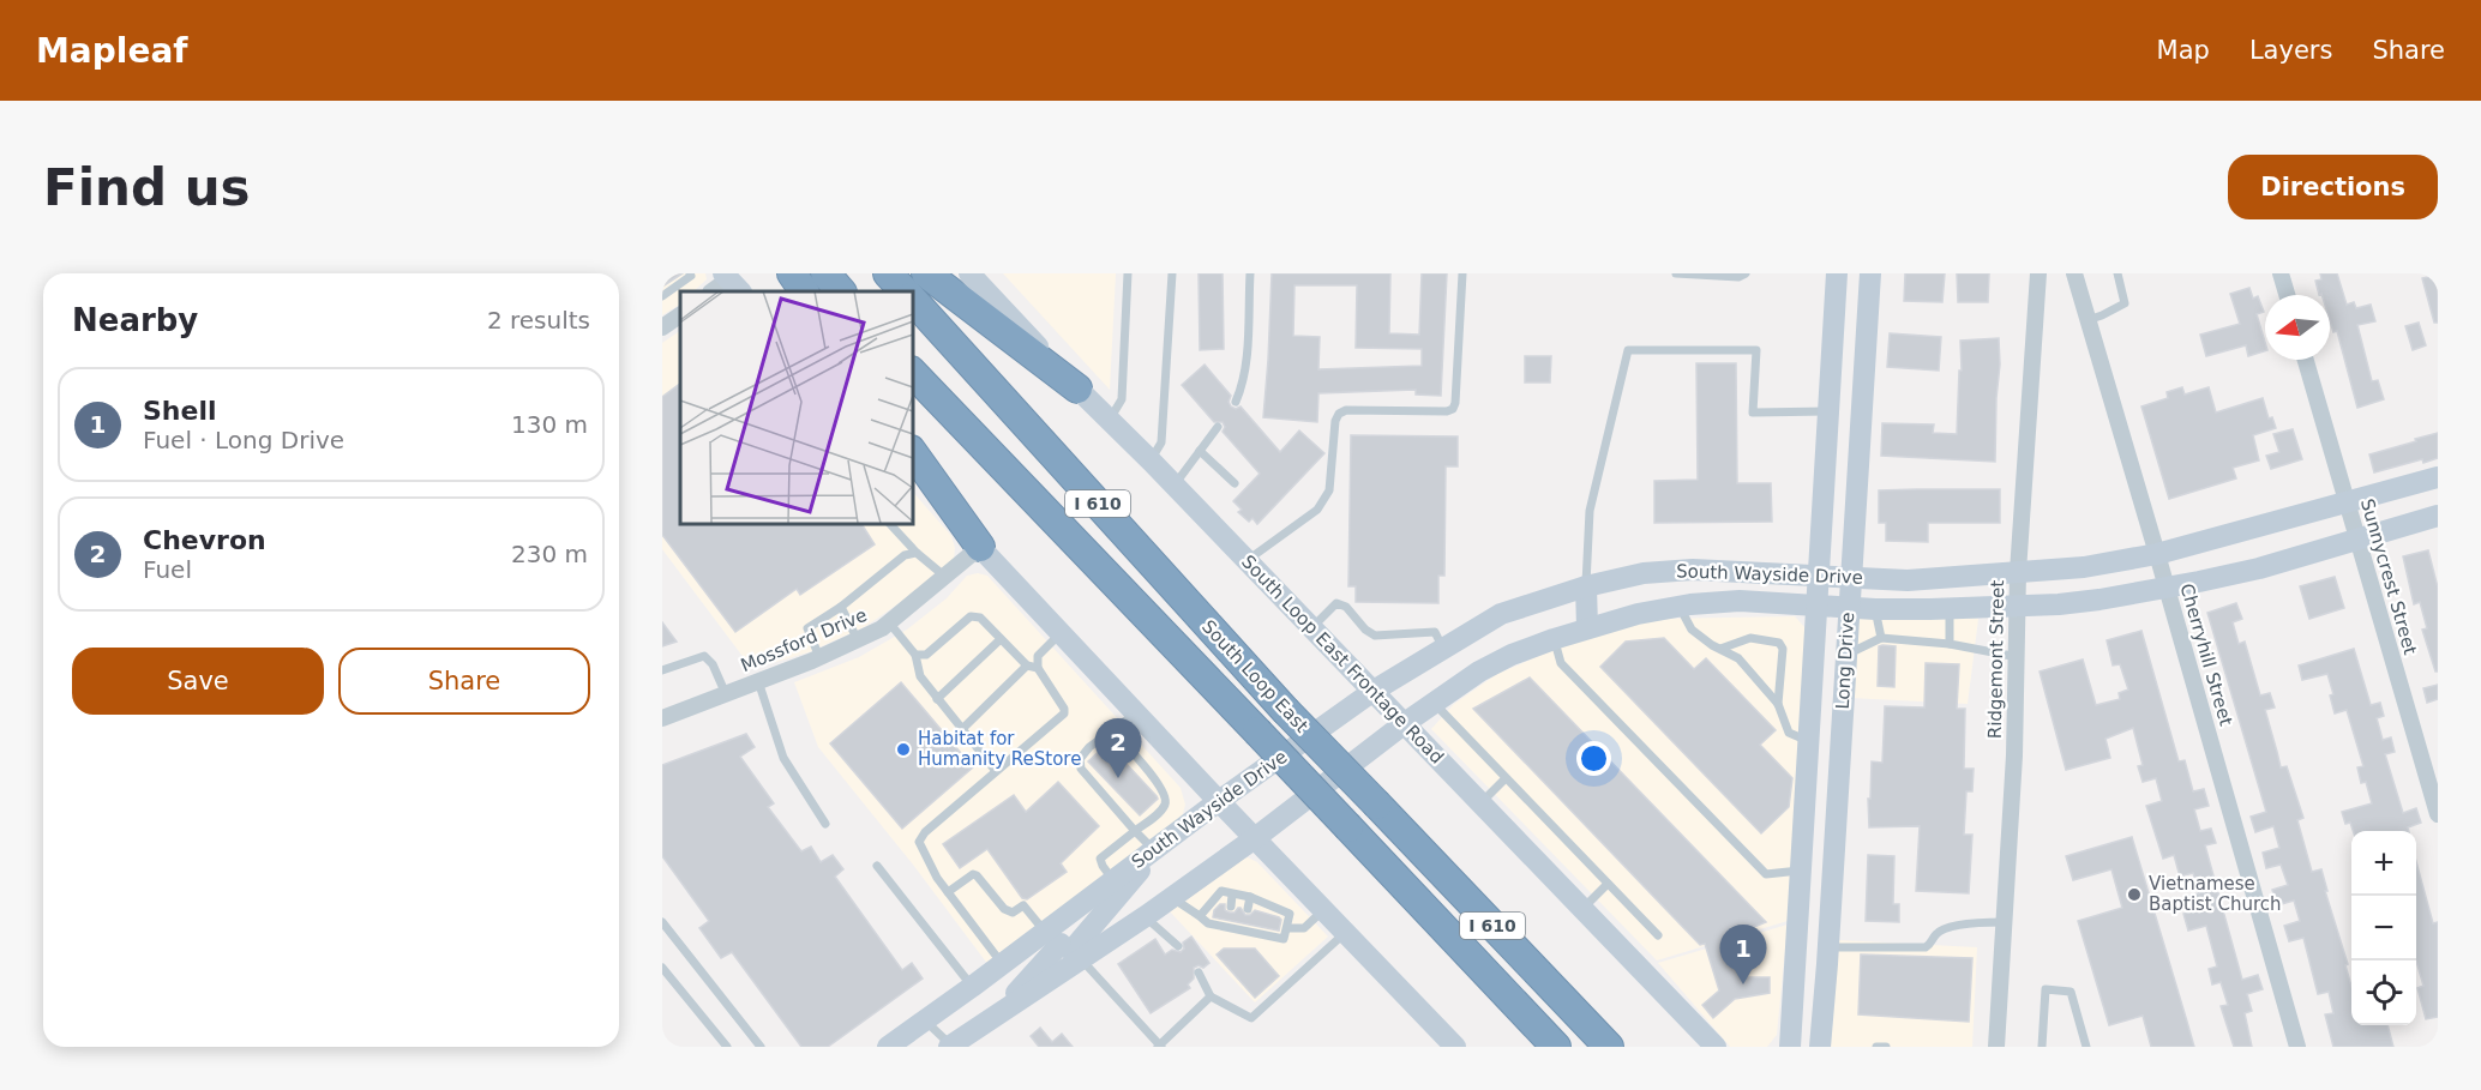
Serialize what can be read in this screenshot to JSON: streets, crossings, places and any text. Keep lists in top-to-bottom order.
{
  "streets": {
    "highway": ["I 610", "South Loop East"],
    "main road": ["South Wayside Drive", "South Loop East Frontage Road", "Long Drive"],
    "street": [
      "Sunnycrest Street",
      "Mossford Drive",
      "Cherryhill Street",
      "Ridgemont Street"
    ]
  },
  "crossings": [
    ["South Wayside Drive", "Sunnycrest Street"],
    ["South Wayside Drive", "Cherryhill Street"],
    ["South Wayside Drive", "South Loop East Frontage Road"],
    ["South Wayside Drive", "Ridgemont Street"],
    ["South Wayside Drive", "Long Drive"]
  ],
  "places": ["Habitat for Humanity ReStore", "Vietnamese Baptist Church"],
  "north": "left",
  "page": {
    "header": "Mapleaf",
    "nav": ["Map", "Layers", "Share"],
    "buttons": [
      "Directions",
      ["Save", "Share"]
    ],
    "title": "Find us",
    "heading": ["Nearby", "2 results"],
    "list": [
      {
        "mark": "1",
        "name": "Shell",
        "note": "Fuel · Long Drive",
        "value": "130 m"
      },
      {
        "mark": "2",
        "name": "Chevron",
        "note": "Fuel",
        "value": "230 m"
      }
    ],
    "pins": ["2", "1"],
    "map_buttons": ["+", "−"]
  }
}
